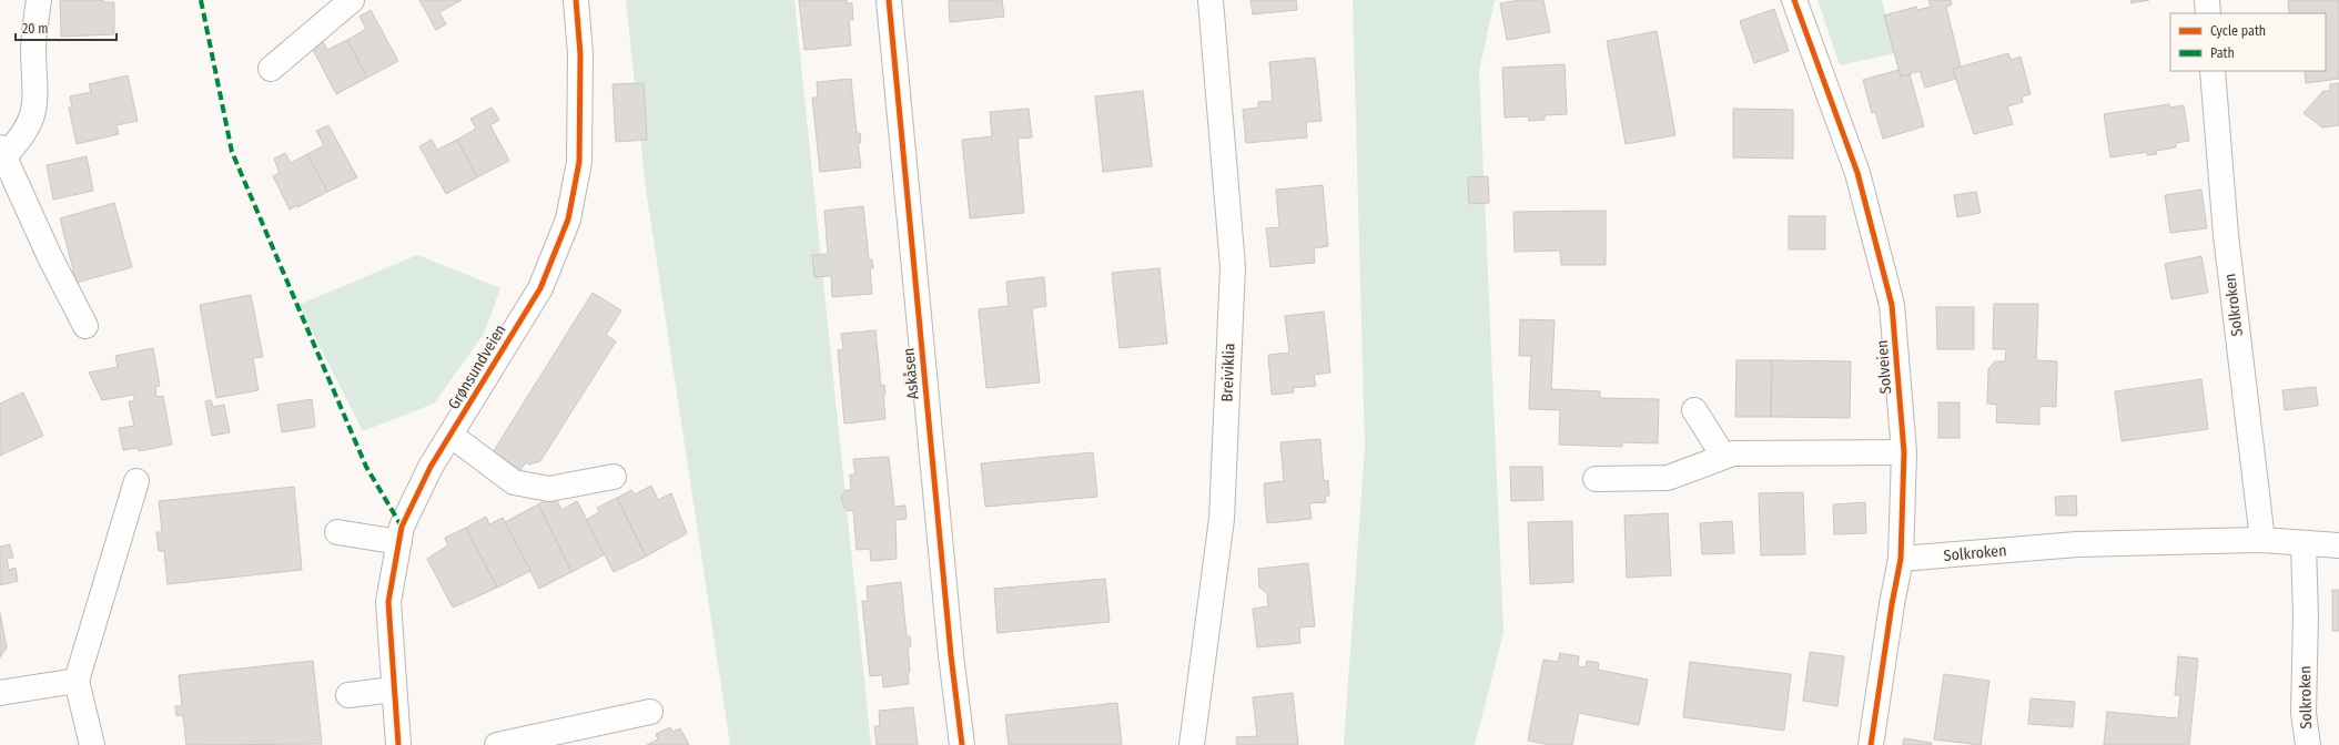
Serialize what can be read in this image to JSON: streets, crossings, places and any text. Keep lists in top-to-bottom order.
{
  "streets": {
    "street": [
      "Solkroken",
      "Grønsundveien",
      "Solveien",
      "Breiviklia",
      "Askåsen"
    ]
  },
  "crossings": [
    ["Solkroken", "Solveien"]
  ],
  "legend": ["Cycle path", "Path"],
  "scale_bar": "20 m"
}
